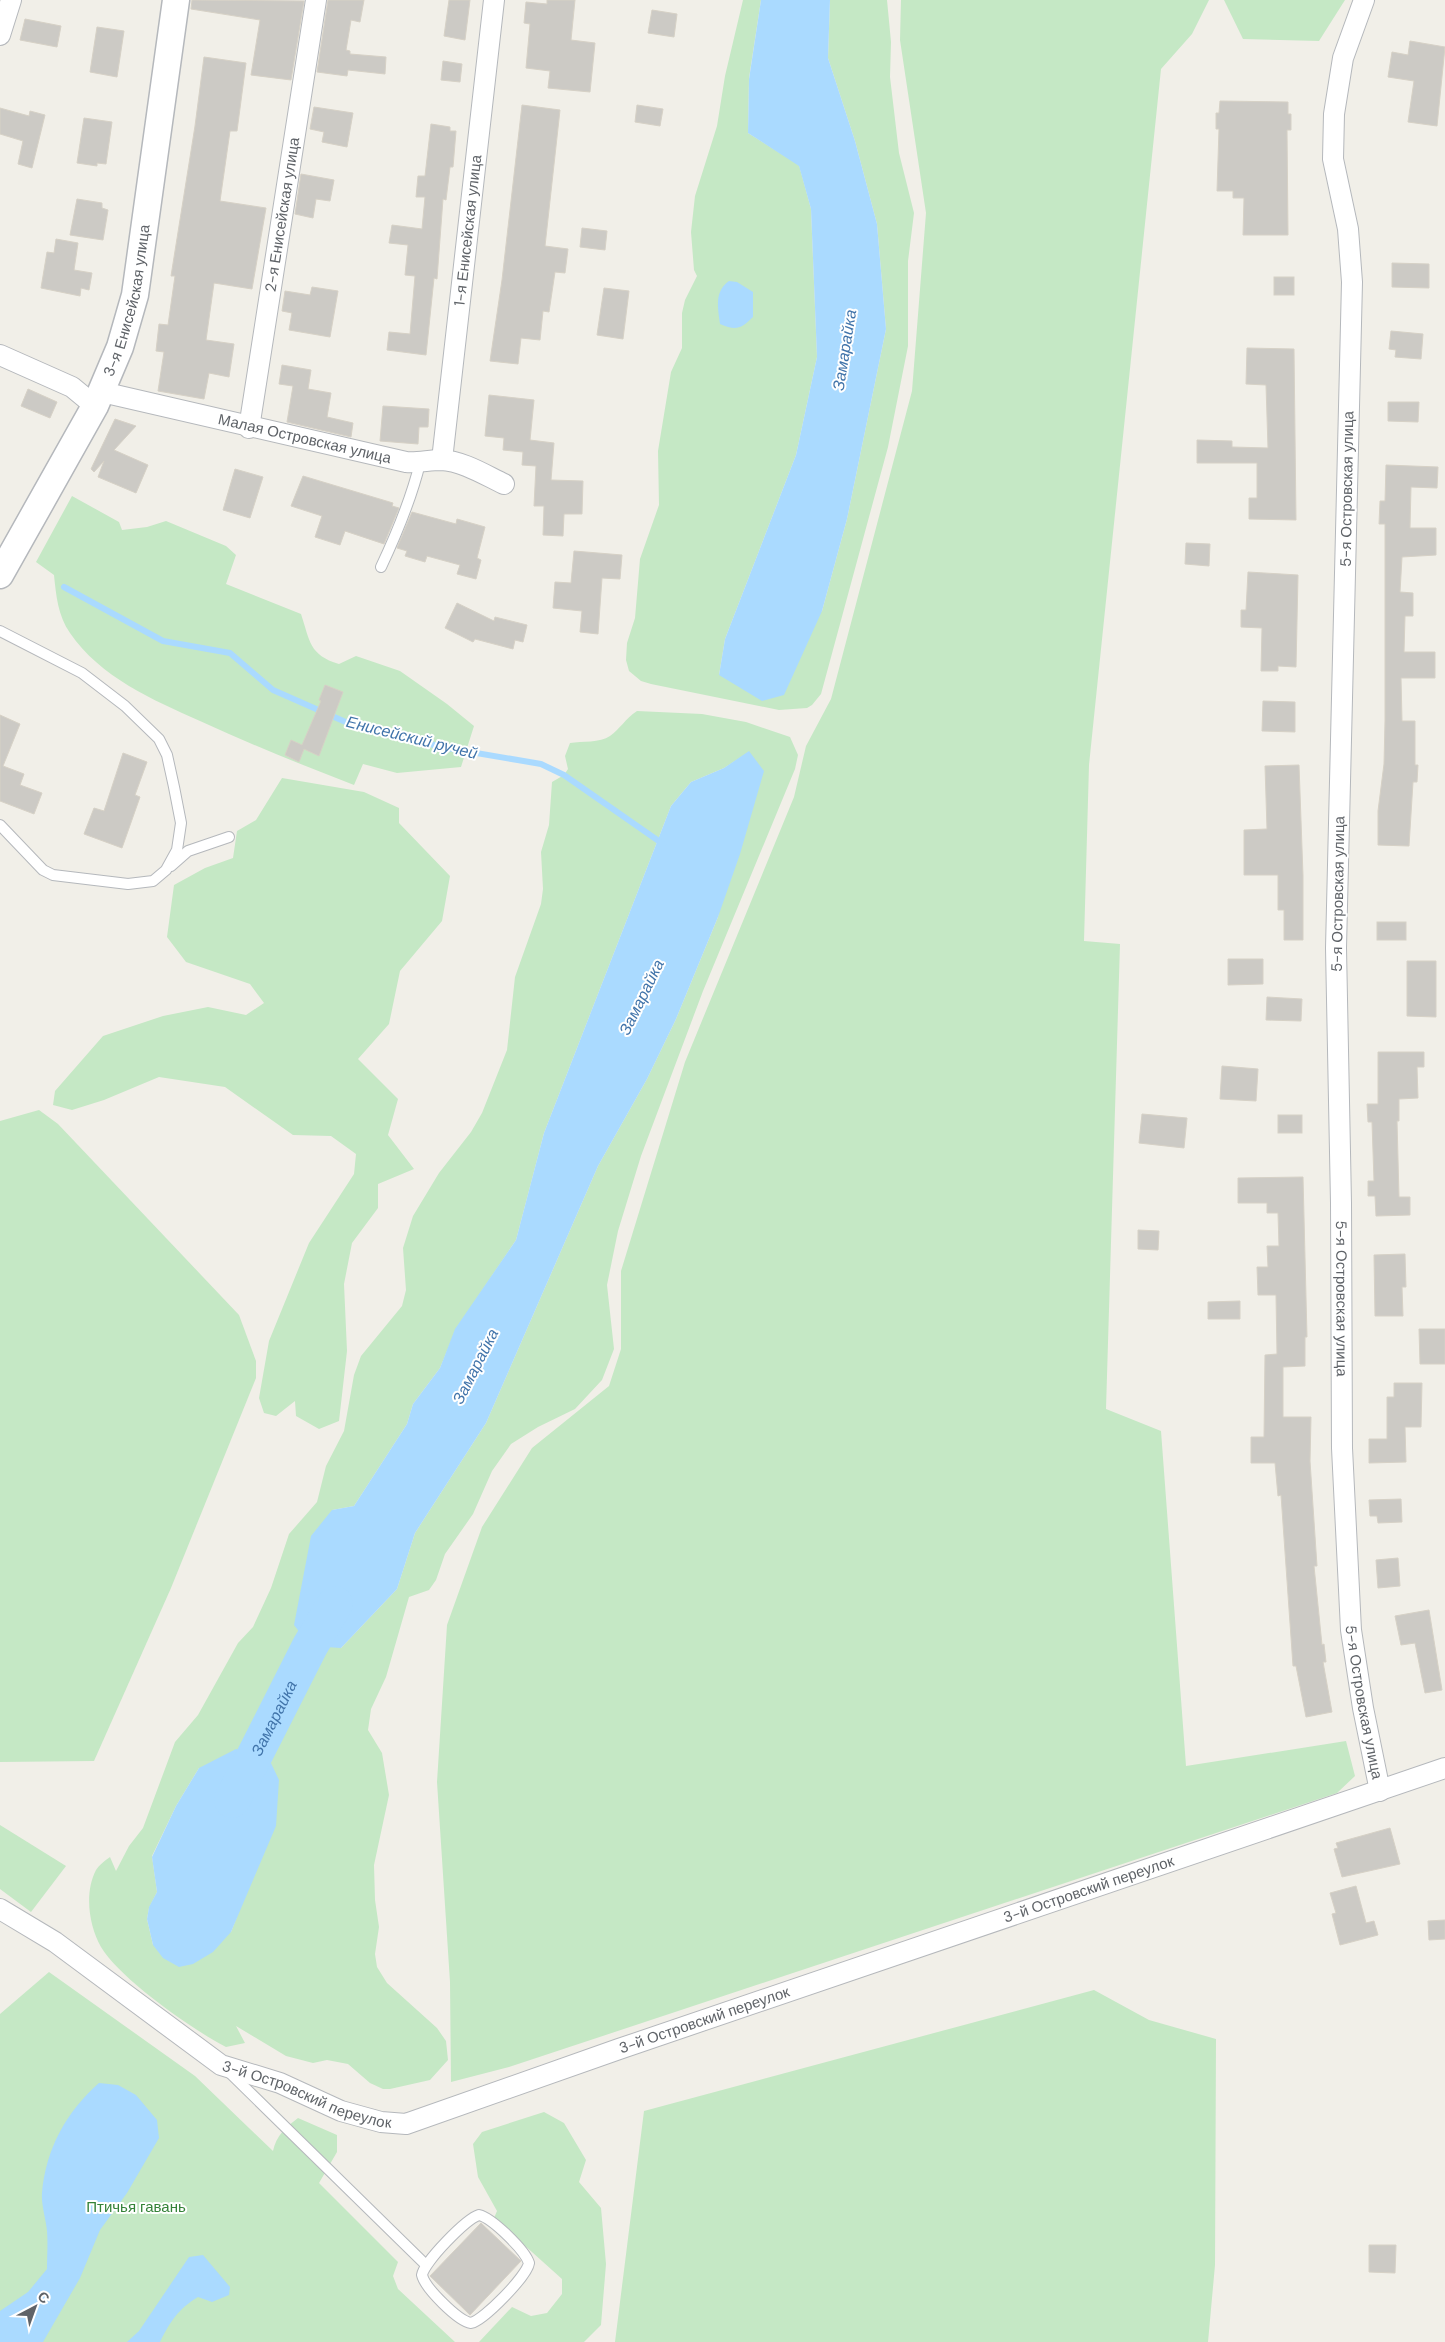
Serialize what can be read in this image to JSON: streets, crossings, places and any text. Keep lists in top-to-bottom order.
{
  "streets": {
    "street": [
      "2-я Енисейская улица",
      "1-я Енисейская улица",
      "3-я Енисейская улица",
      "Малая Островская улица",
      "5-я Островская улица",
      "3-й Островский переулок"
    ]
  },
  "crossings": [
    ["2-я Енисейская улица", "Малая Островская улица"],
    ["1-я Енисейская улица", "Малая Островская улица"],
    ["3-я Енисейская улица", "Малая Островская улица"],
    ["5-я Островская улица", "3-й Островский переулок"]
  ],
  "water": ["Замарайка", "Енисейский ручей"],
  "parks": ["Птичья гавань"],
  "north": "top right"
}
